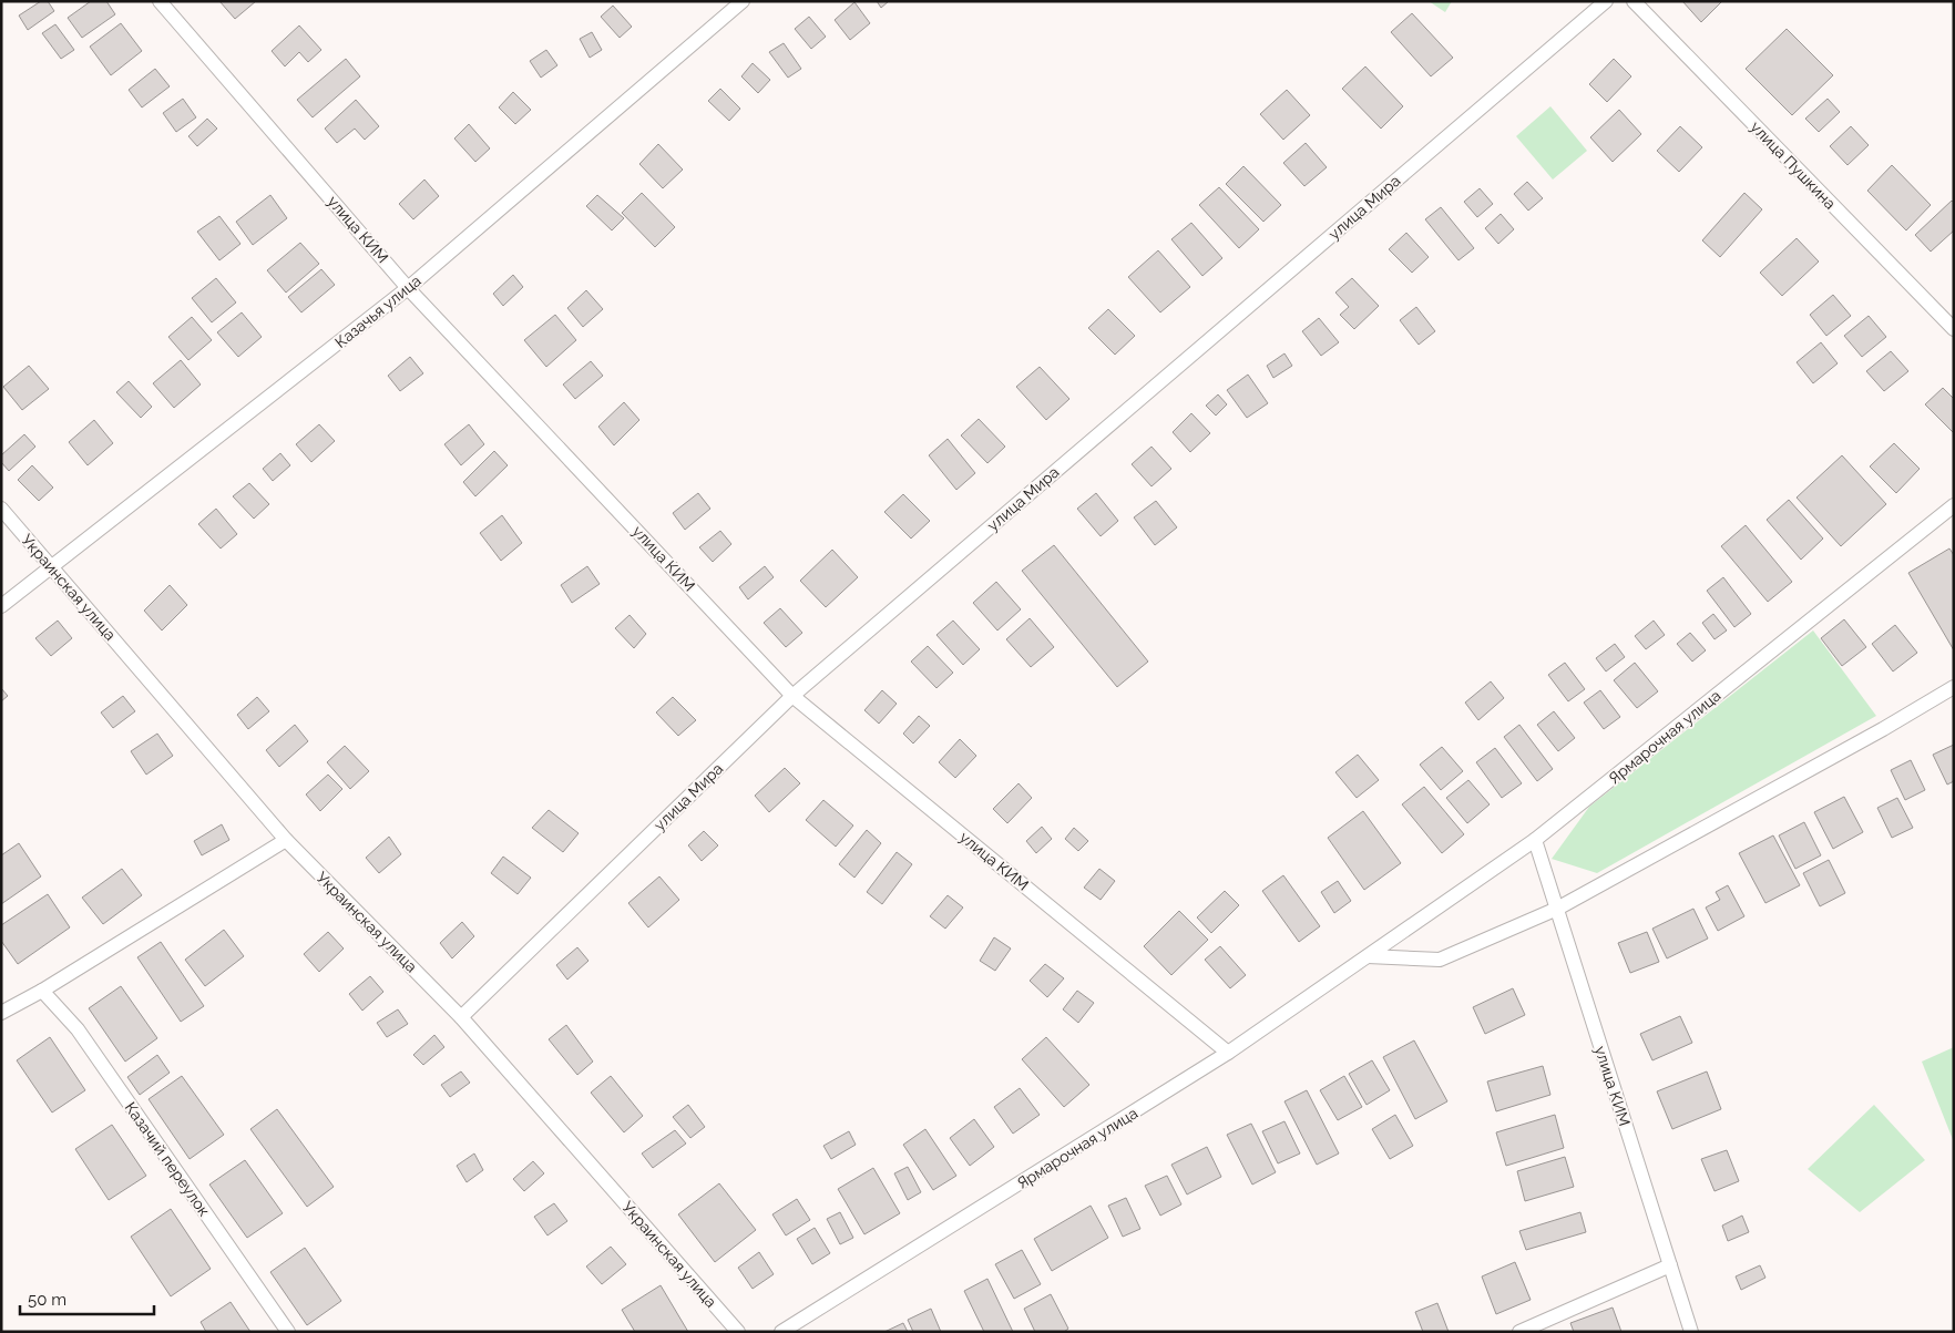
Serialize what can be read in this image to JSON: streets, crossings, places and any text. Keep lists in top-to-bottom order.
{
  "streets": {
    "street": [
      "улица Пушкина",
      "улица Мира",
      "улица КИМ",
      "Казачья улица",
      "Украинская улица",
      "Ярмарочная улица",
      "Казачий переулок"
    ]
  },
  "crossings": [
    ["улица Мира", "улица КИМ"],
    ["улица Мира", "Украинская улица"],
    ["улица КИМ", "Казачья улица"],
    ["улица КИМ", "Ярмарочная улица"],
    ["Казачья улица", "Украинская улица"]
  ],
  "scale_bar": "50 m"
}
